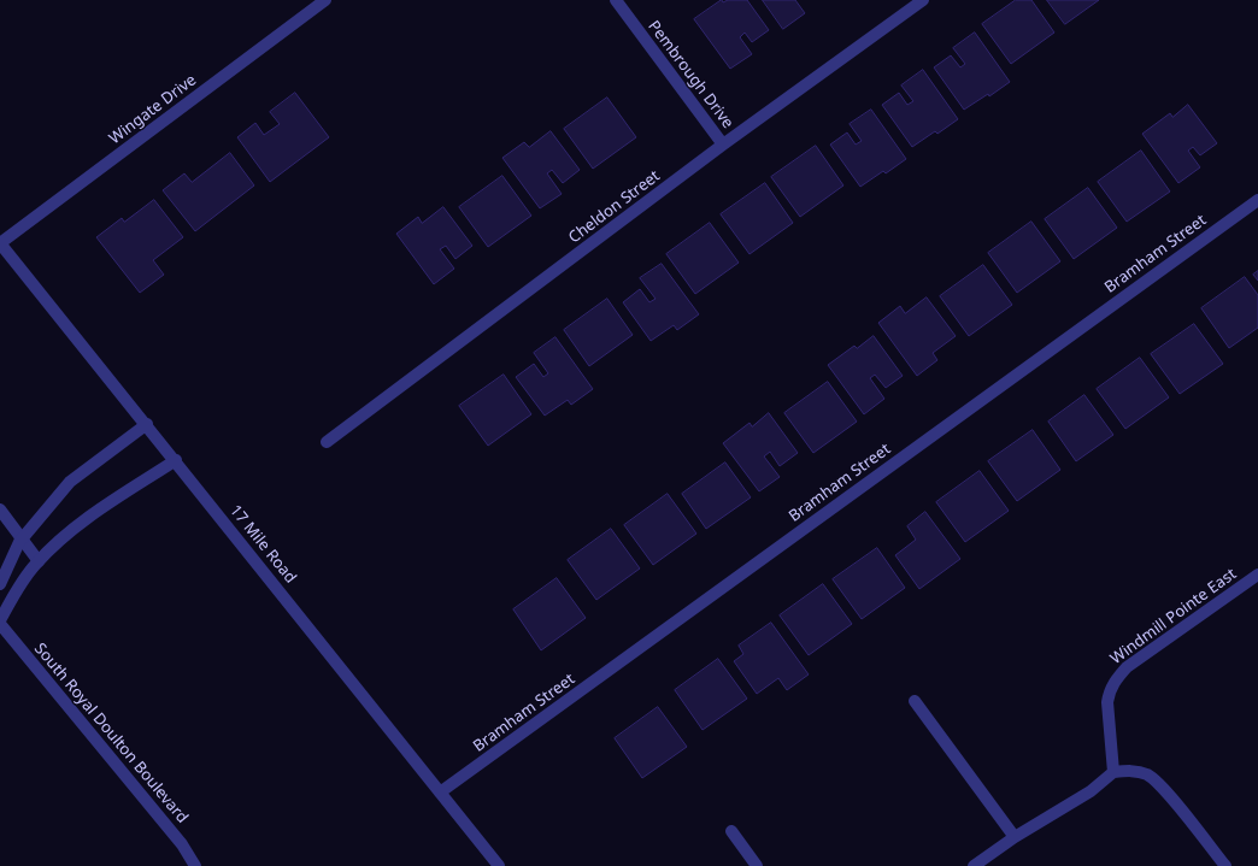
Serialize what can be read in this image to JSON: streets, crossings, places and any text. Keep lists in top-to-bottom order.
{
  "streets": {
    "street": [
      "Pembrough Drive",
      "Wingate Drive",
      "Cheldon Street",
      "Bramham Street",
      "17 Mile Road",
      "Windmill Pointe East",
      "South Royal Doulton Boulevard"
    ]
  },
  "crossings": [
    ["Pembrough Drive", "Cheldon Street"],
    ["Wingate Drive", "17 Mile Road"],
    ["Bramham Street", "17 Mile Road"]
  ]
}
